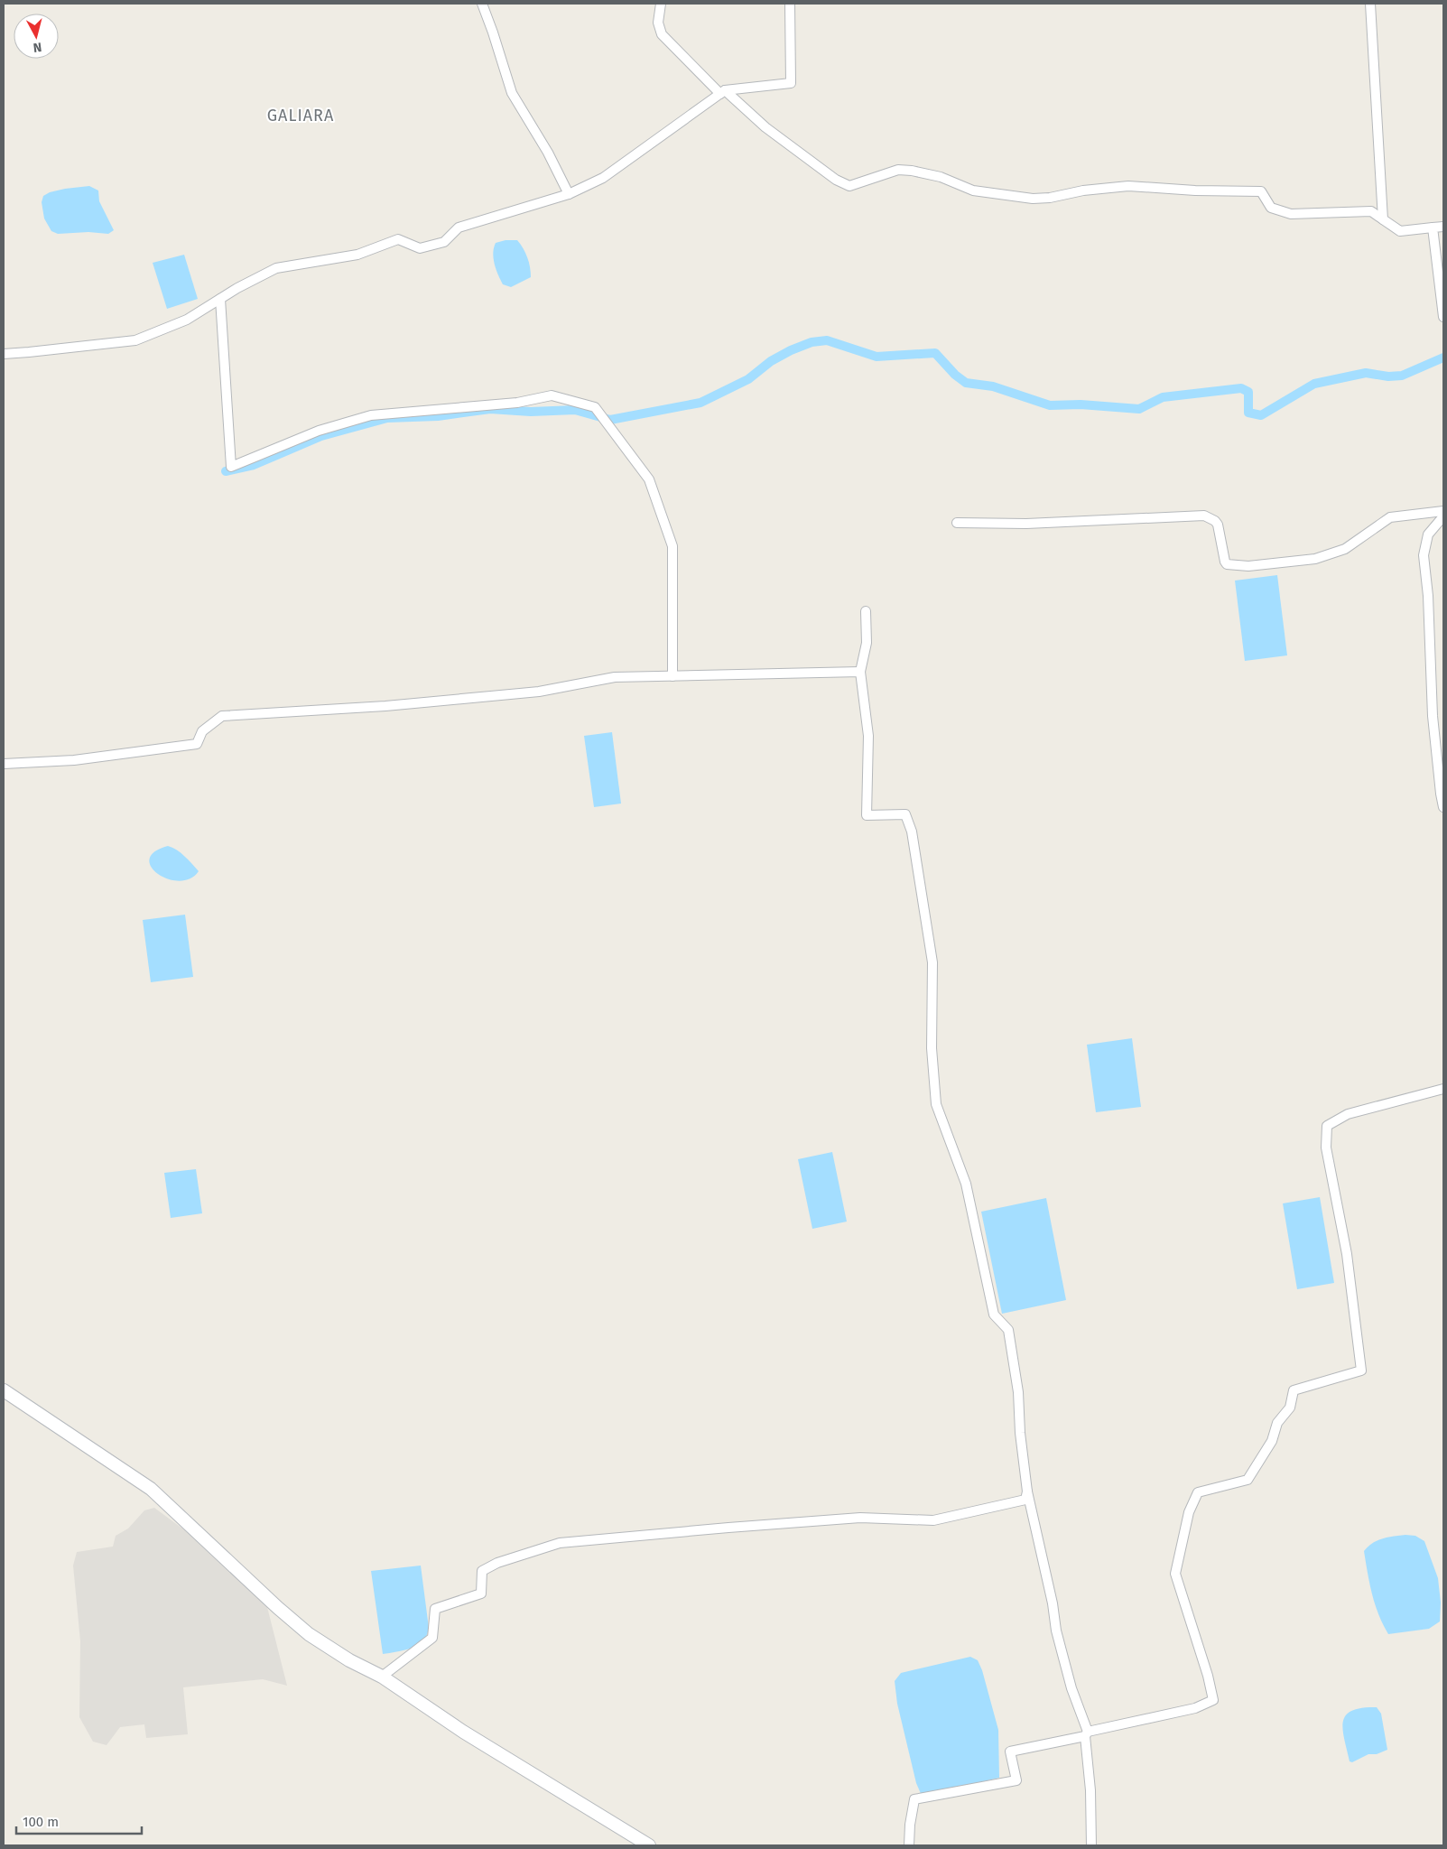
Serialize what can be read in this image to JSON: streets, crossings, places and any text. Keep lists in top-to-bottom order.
{
  "districts": ["GALIARA"],
  "scale_bar": "100 m",
  "north": "bottom"
}
